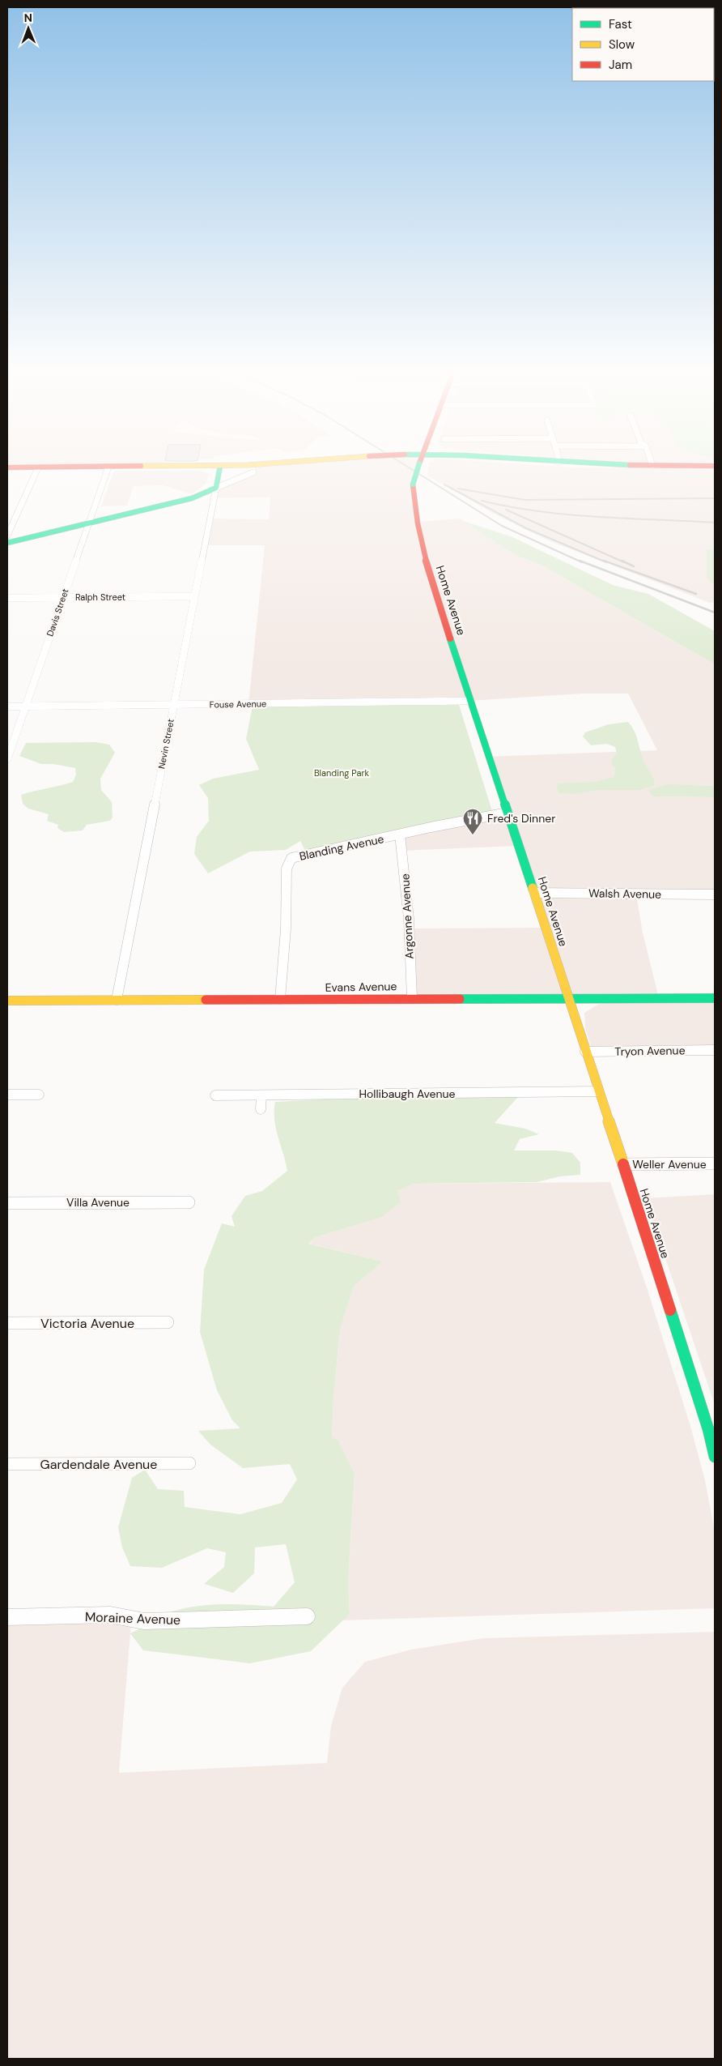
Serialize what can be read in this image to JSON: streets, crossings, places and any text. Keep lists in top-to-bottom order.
{
  "streets": {
    "street": [
      "Ralph Street",
      "Home Avenue",
      "Davis Street",
      "Fouse Avenue",
      "Nevin Street",
      "Blanding Avenue",
      "Walsh Avenue",
      "Argonne Avenue",
      "Evans Avenue",
      "Tryon Avenue",
      "Hollibaugh Avenue",
      "Weller Avenue",
      "Villa Avenue",
      "Victoria Avenue",
      "Gardendale Avenue",
      "Moraine Avenue"
    ]
  },
  "crossings": [
    ["Ralph Street", "Davis Street"],
    ["Ralph Street", "Nevin Street"],
    ["Home Avenue", "Fouse Avenue"],
    ["Home Avenue", "Blanding Avenue"],
    ["Home Avenue", "Walsh Avenue"],
    ["Home Avenue", "Evans Avenue"],
    ["Home Avenue", "Tryon Avenue"],
    ["Home Avenue", "Hollibaugh Avenue"],
    ["Home Avenue", "Weller Avenue"],
    ["Davis Street", "Fouse Avenue"],
    ["Fouse Avenue", "Nevin Street"],
    ["Nevin Street", "Evans Avenue"],
    ["Blanding Avenue", "Argonne Avenue"],
    ["Blanding Avenue", "Evans Avenue"],
    ["Argonne Avenue", "Evans Avenue"]
  ],
  "parks": ["Blanding Park"],
  "places": {
    "restaurant": ["Fred's Dinner"]
  },
  "legend": ["Fast", "Slow", "Jam"],
  "north": "top"
}
